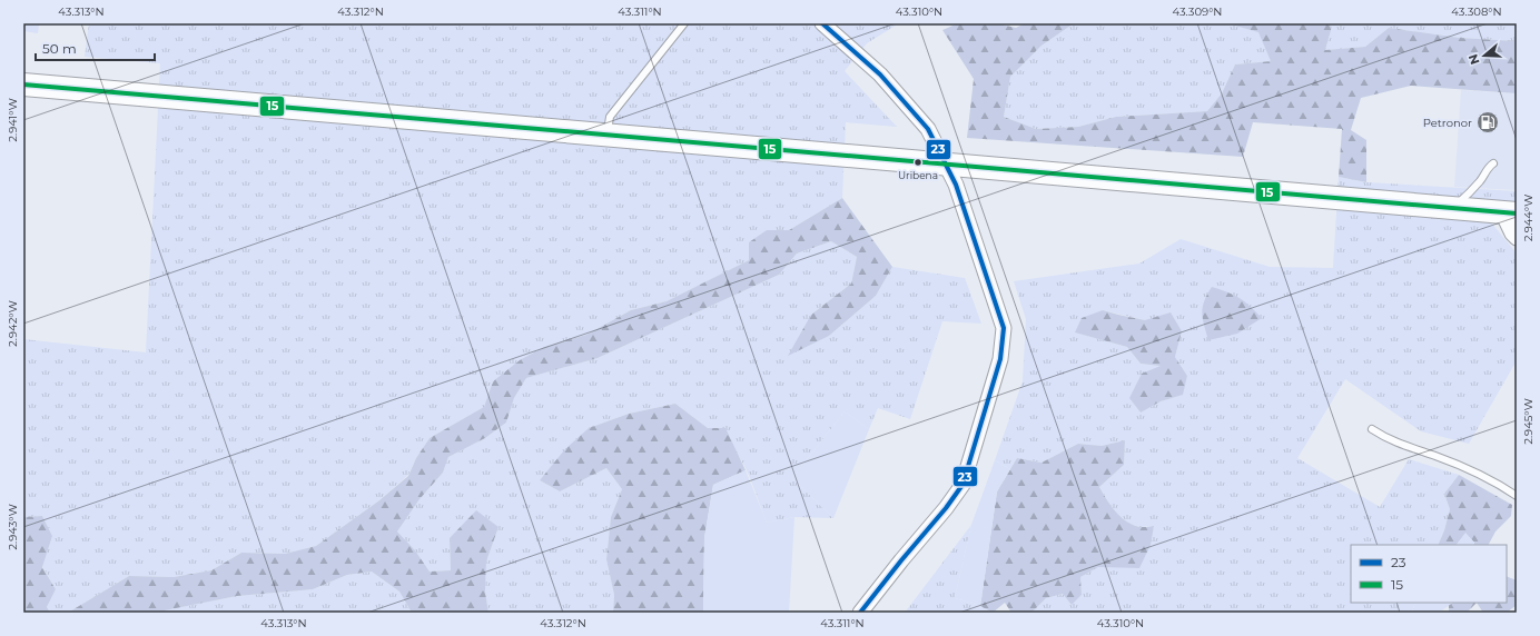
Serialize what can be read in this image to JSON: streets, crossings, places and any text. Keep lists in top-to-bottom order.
{
  "places": {
    "fuel station": ["Petronor"],
    "other": ["Uribena"]
  },
  "lines": ["transit line 23", "transit line 15"],
  "legend": ["23", "15"],
  "scale_bar": "50 m",
  "north": "left",
  "coordinates": [
    "43.313°N",
    "43.312°N",
    "43.311°N",
    "43.310°N",
    "43.309°N",
    "43.308°N",
    "2.941°W",
    "2.944°W",
    "2.942°W",
    "2.945°W",
    "2.943°W"
  ]
}
